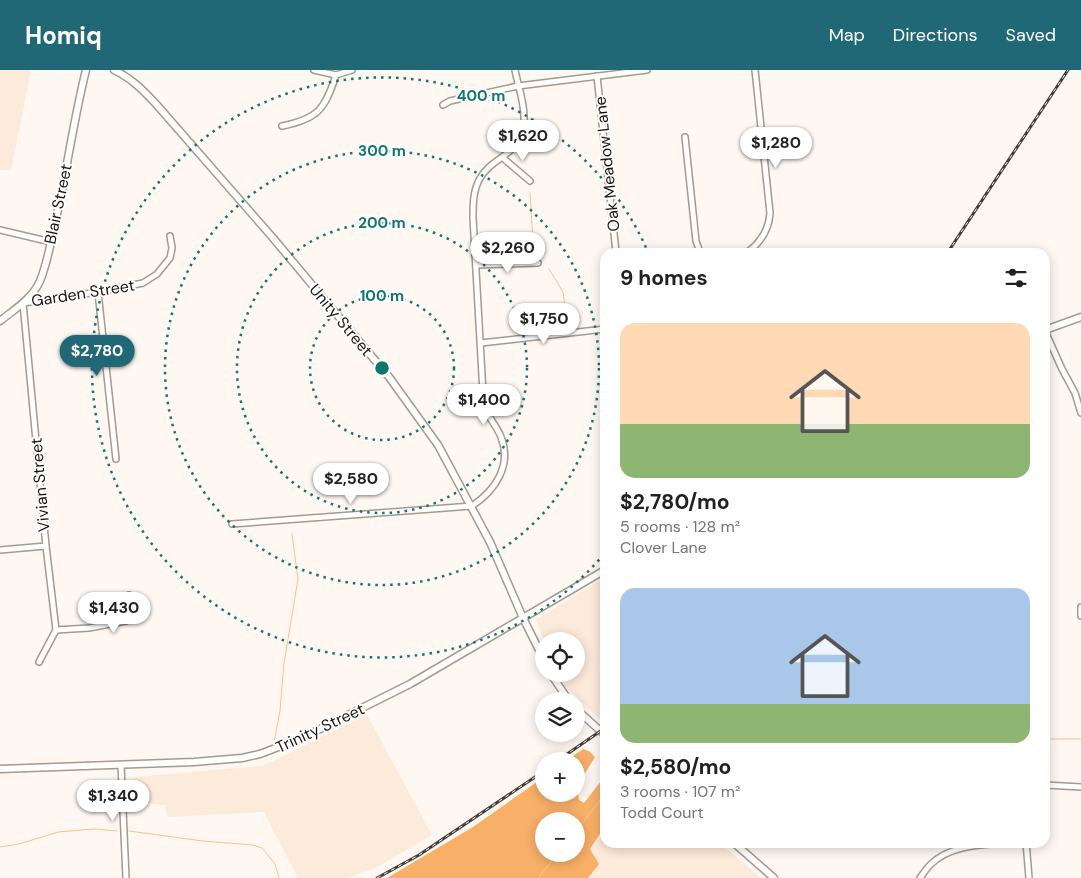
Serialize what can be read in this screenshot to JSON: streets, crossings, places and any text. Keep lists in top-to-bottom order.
{
  "streets": {
    "street": [
      "Oak Meadow Lane",
      "Blair Street",
      "Garden Street",
      "Unity Street",
      "Vivian Street",
      "Trinity Street"
    ]
  },
  "crossings": [
    ["Blair Street", "Garden Street"],
    ["Blair Street", "Vivian Street"],
    ["Garden Street", "Vivian Street"],
    ["Unity Street", "Trinity Street"]
  ],
  "page": {
    "header": "Homiq",
    "nav": ["Map", "Directions", "Saved"],
    "price": [
      "$1,620",
      "$1,280",
      "$2,260",
      "$1,750",
      "$2,780",
      "$1,400",
      "$2,580",
      "$1,430",
      "$1,340"
    ],
    "heading": "9 homes",
    "list": [
      {
        "name": "$2,780/mo",
        "note": "5 rooms · 128 m² · Clover Lane"
      },
      {
        "name": "$2,580/mo",
        "note": "3 rooms · 107 m² · Todd Court"
      }
    ],
    "map_buttons": ["+", "−"]
  },
  "rings": [
    "400 m",
    "300 m",
    "200 m",
    "100 m"
  ]
}
